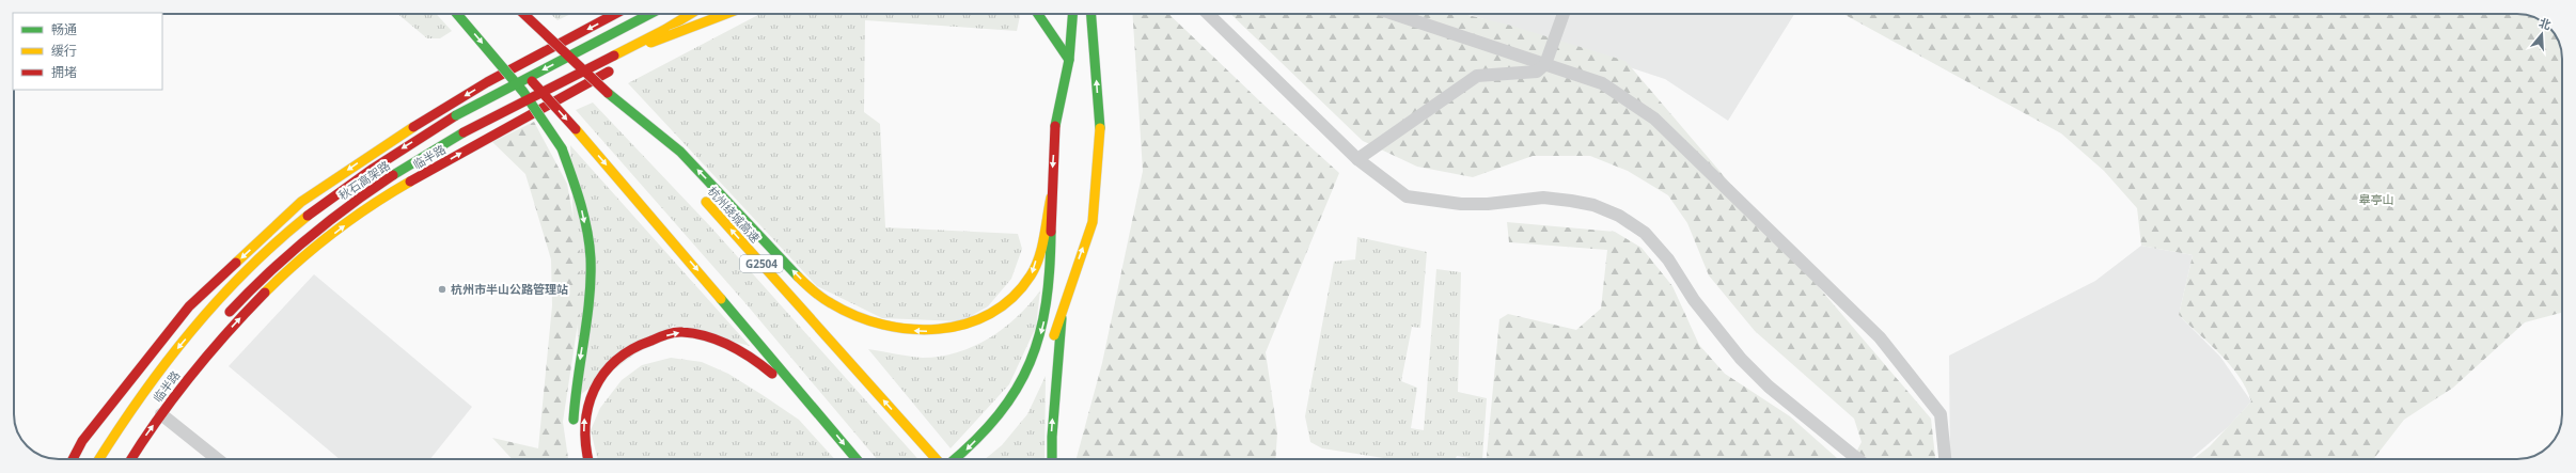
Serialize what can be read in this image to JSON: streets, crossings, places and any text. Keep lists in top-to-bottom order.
{
  "streets": {
    "main road": [
      "临半路",
      "秋石高架路",
      "杭州绕城高速",
      "G2504"
    ]
  },
  "parks": ["皋亭山"],
  "places": ["杭州市半山公路管理站"],
  "legend": ["畅通", "缓行", "拥堵"],
  "north": "top"
}
